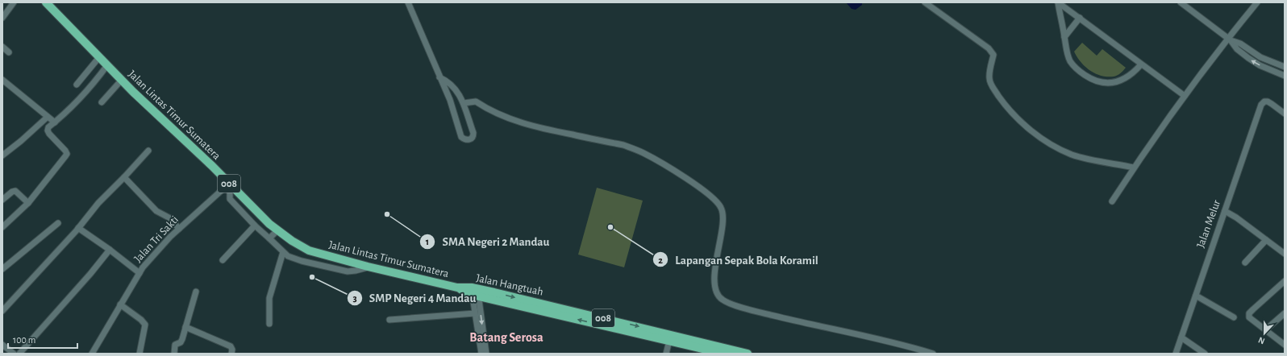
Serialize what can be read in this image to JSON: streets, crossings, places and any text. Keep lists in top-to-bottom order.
{
  "streets": {
    "highway": ["Jalan Lintas Timur Sumatera", "008", "Jalan Hangtuah"],
    "street": ["Jalan Melur", "Jalan Tri Sakti"]
  },
  "crossings": [
    ["Jalan Lintas Timur Sumatera", "Jalan Tri Sakti"],
    ["Jalan Lintas Timur Sumatera", "Jalan Hangtuah"]
  ],
  "districts": ["Batang Serosa"],
  "places": ["SMA Negeri 2 Mandau", "Lapangan Sepak Bola Koramil", "SMP Negeri 4 Mandau"],
  "scale_bar": "100 m",
  "north": "bottom"
}
